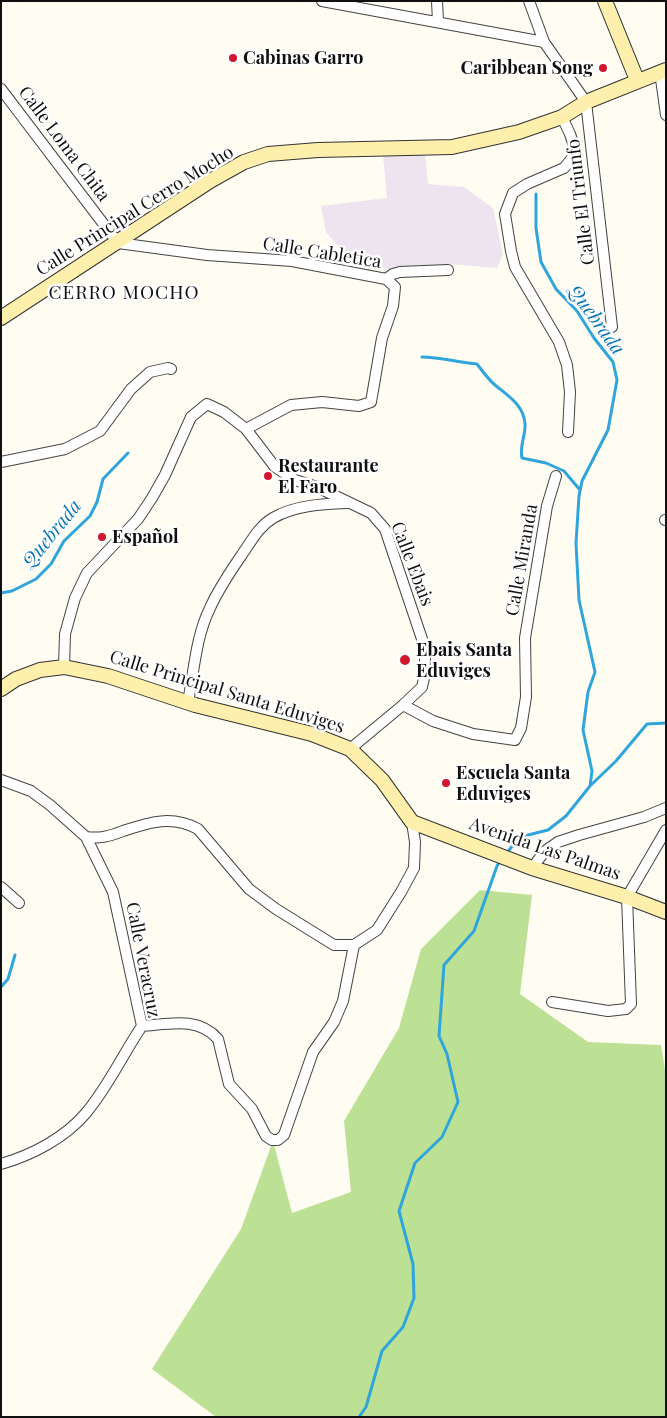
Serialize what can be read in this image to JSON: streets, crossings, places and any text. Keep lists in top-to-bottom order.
{
  "streets": {
    "street": [
      "Calle Loma Chita",
      "Calle El Triunfo",
      "Calle Principal Cerro Mocho",
      "Calle Cabletica",
      "Calle Miranda",
      "Calle Ebais",
      "Calle Principal Santa Eduviges",
      "Avenida Las Palmas",
      "Calle Veracruz"
    ]
  },
  "crossings": [
    ["Calle Loma Chita", "Calle Principal Cerro Mocho"],
    ["Calle Loma Chita", "Calle Cabletica"],
    ["Calle El Triunfo", "Calle Principal Cerro Mocho"],
    ["Calle Principal Cerro Mocho", "Calle Cabletica"],
    ["Calle Cabletica", "Calle Ebais"],
    ["Calle Miranda", "Calle Ebais"],
    ["Calle Ebais", "Calle Principal Santa Eduviges"],
    ["Calle Principal Santa Eduviges", "Avenida Las Palmas"]
  ],
  "districts": ["CERRO MOCHO"],
  "water": ["Quebrada"],
  "places": [
    "Cabinas Garro",
    "Caribbean Song",
    "Restaurante El Faro",
    "Español",
    "Ebais Santa Eduviges",
    "Escuela Santa Eduviges"
  ]
}
